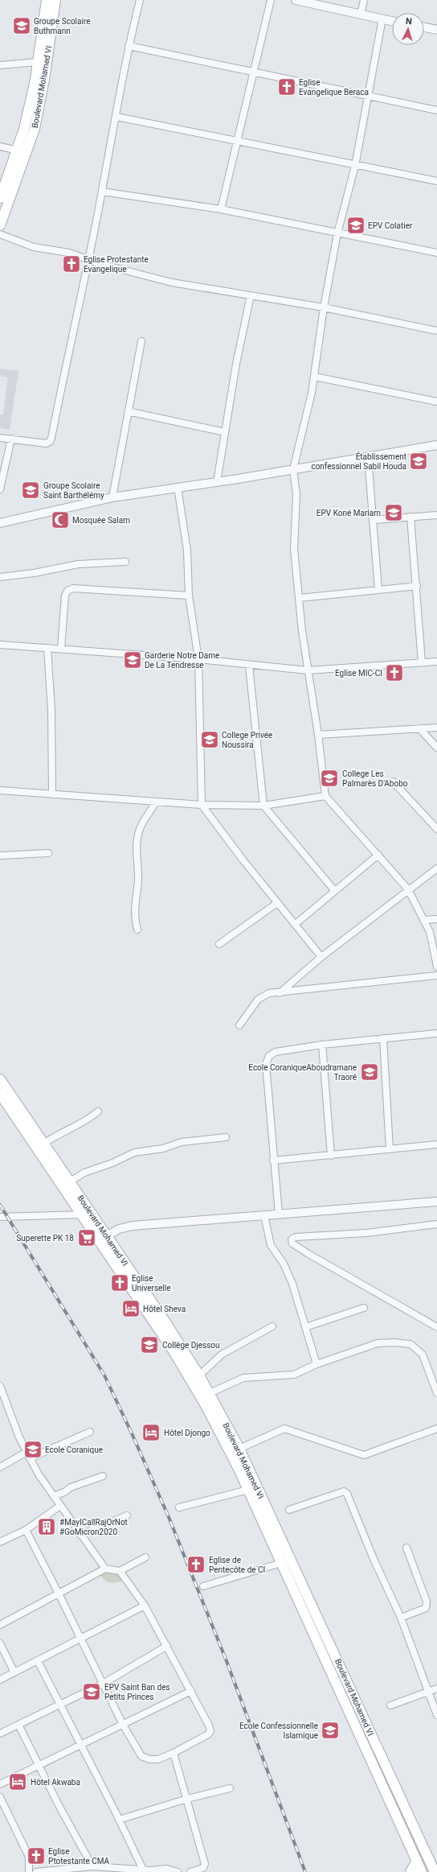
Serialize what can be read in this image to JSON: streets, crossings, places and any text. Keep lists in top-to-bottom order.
{
  "streets": {
    "main road": ["Boulevard Mohamed VI"]
  },
  "places": {
    "school or university": [
      "Groupe Scolaire Buthmann",
      "EPV Colatier",
      "Établissement confessionnel Sabil Houda",
      "Groupe Scolaire Saint Barthélémy",
      "EPV Koné Mariam",
      "Garderie Notre Dame De La Tendresse",
      "College Privée Noussira",
      "College Les Palmarès D'Abobo",
      "Ecole CoraniqueAboudramane Traoré",
      "Collège Djessou",
      "Ecole Coranique",
      "EPV Saint Ban des Petits Princes",
      "Ecole Confessionnelle Islamique"
    ],
    "church": [
      "Eglise Evangelique Beraca",
      "Eglise Protestante Evangelique",
      "Eglise MIC-CI",
      "Eglise Universelle",
      "Eglise de Pentecôte de CI",
      "Eglise Ptotestante CMA"
    ],
    "mosque": ["Mosquée Salam"],
    "supermarket": ["Superette PK 18"],
    "hotel": ["Hôtel Sheva", "Hôtel Djongo", "Hôtel Akwaba"],
    "building": ["#MayICallRajOrNot #GoMicron2020"]
  },
  "north": "top"
}
